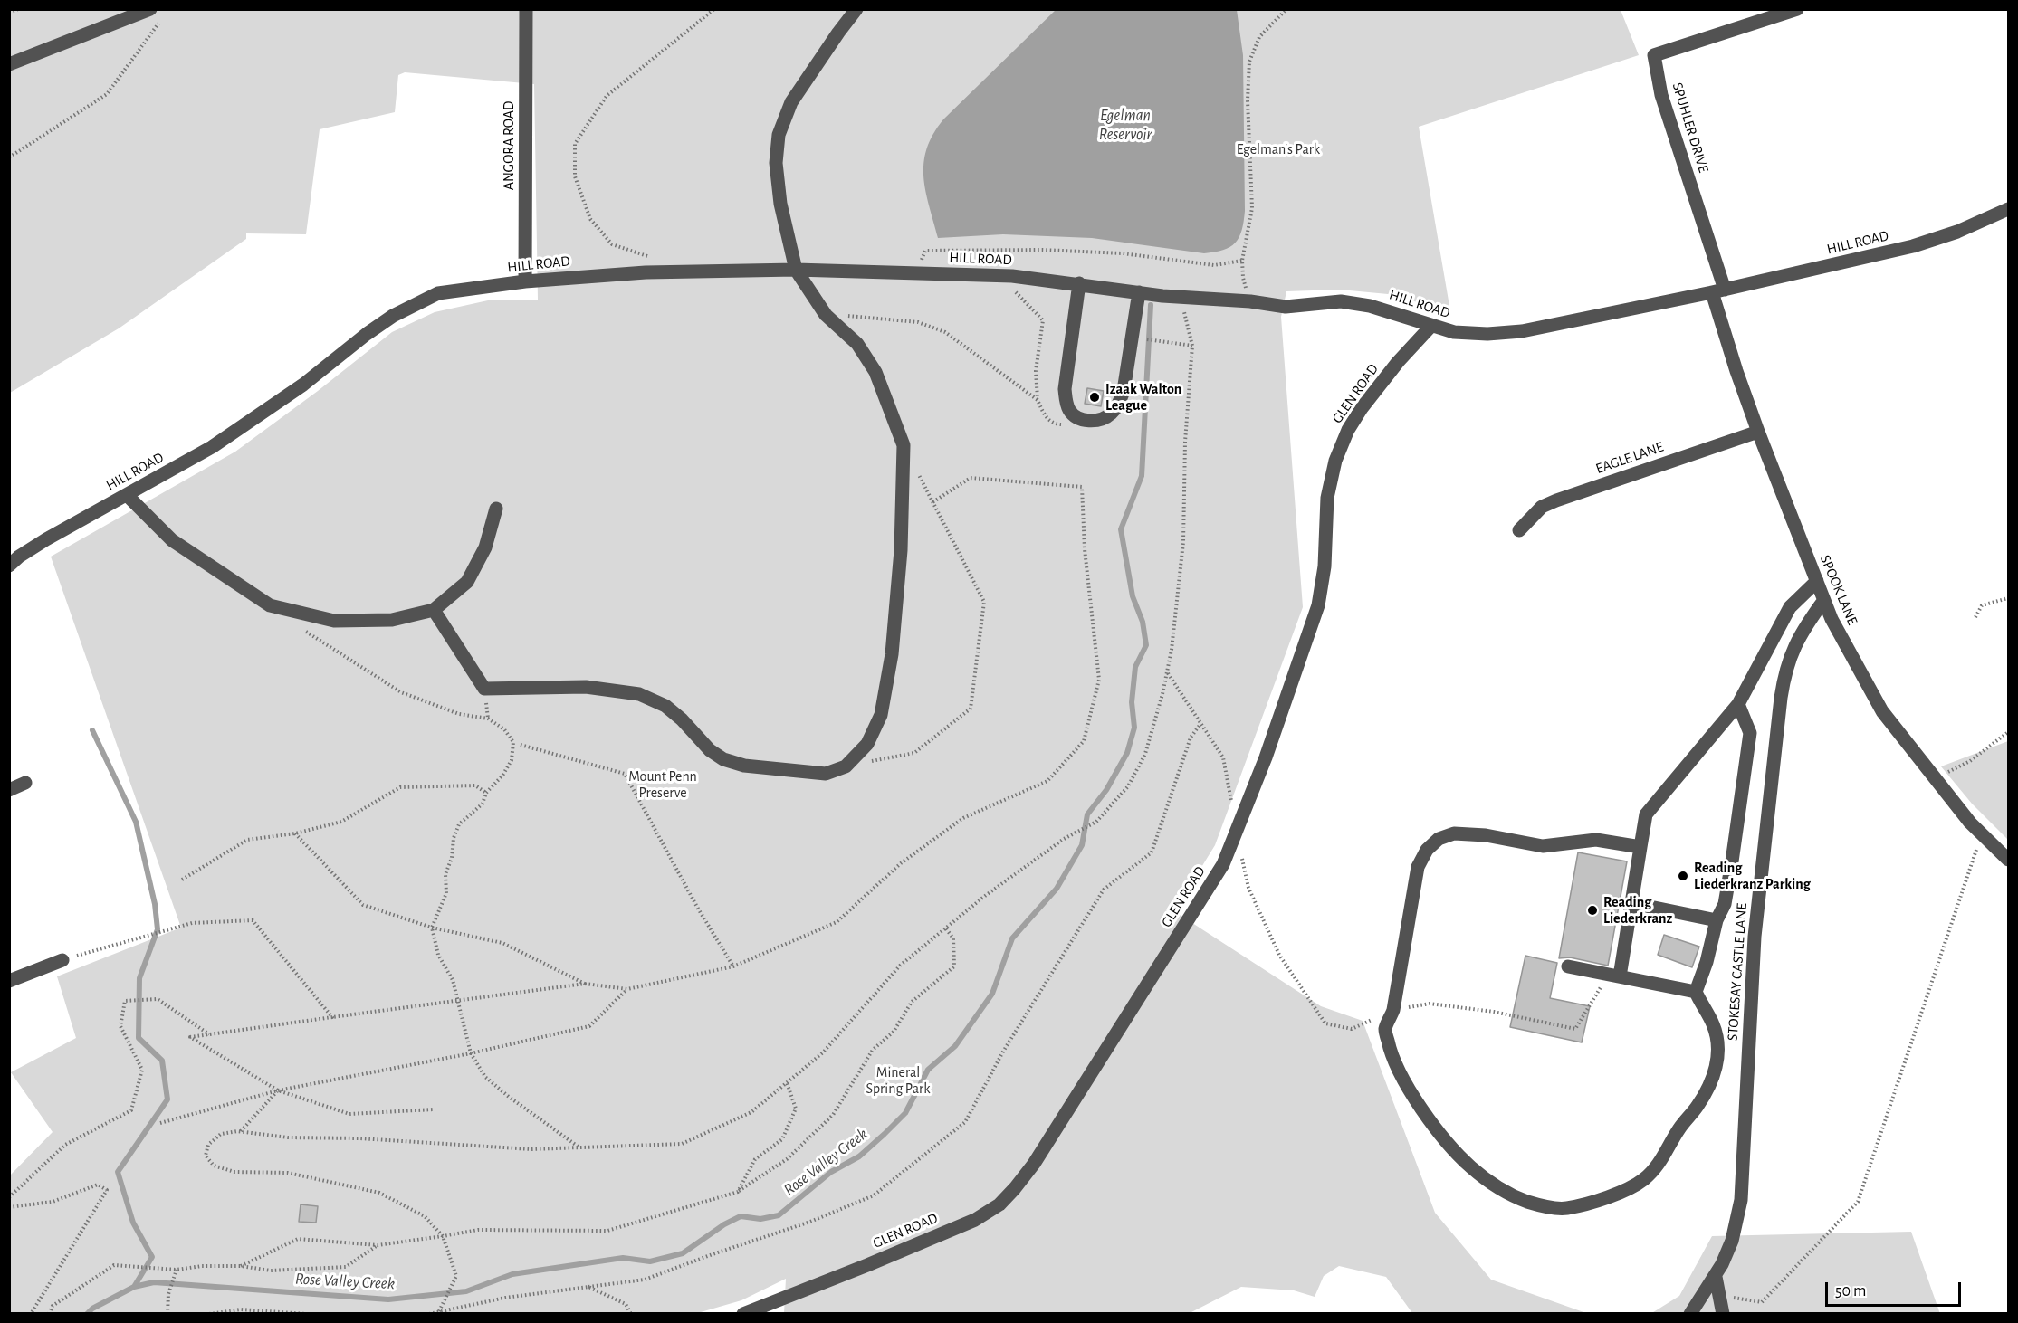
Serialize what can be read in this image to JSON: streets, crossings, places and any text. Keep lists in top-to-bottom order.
{
  "streets": {
    "street": [
      "SPUHLER DRIVE",
      "ANGORA ROAD",
      "HILL ROAD",
      "GLEN ROAD",
      "EAGLE LANE",
      "SPOOK LANE",
      "STOKESAY CASTLE LANE"
    ]
  },
  "crossings": [
    ["SPUHLER DRIVE", "HILL ROAD"],
    ["SPUHLER DRIVE", "SPOOK LANE"],
    ["ANGORA ROAD", "HILL ROAD"],
    ["HILL ROAD", "GLEN ROAD"],
    ["HILL ROAD", "SPOOK LANE"],
    ["EAGLE LANE", "SPOOK LANE"],
    ["SPOOK LANE", "STOKESAY CASTLE LANE"]
  ],
  "water": ["Egelman Reservoir", "Rose Valley Creek"],
  "parks": ["Egelman's Park", "Mount Penn Preserve", "Mineral Spring Park"],
  "places": ["Izaak Walton League", "Reading Liederkranz Parking", "Reading Liederkranz"],
  "scale_bar": "50 m"
}
